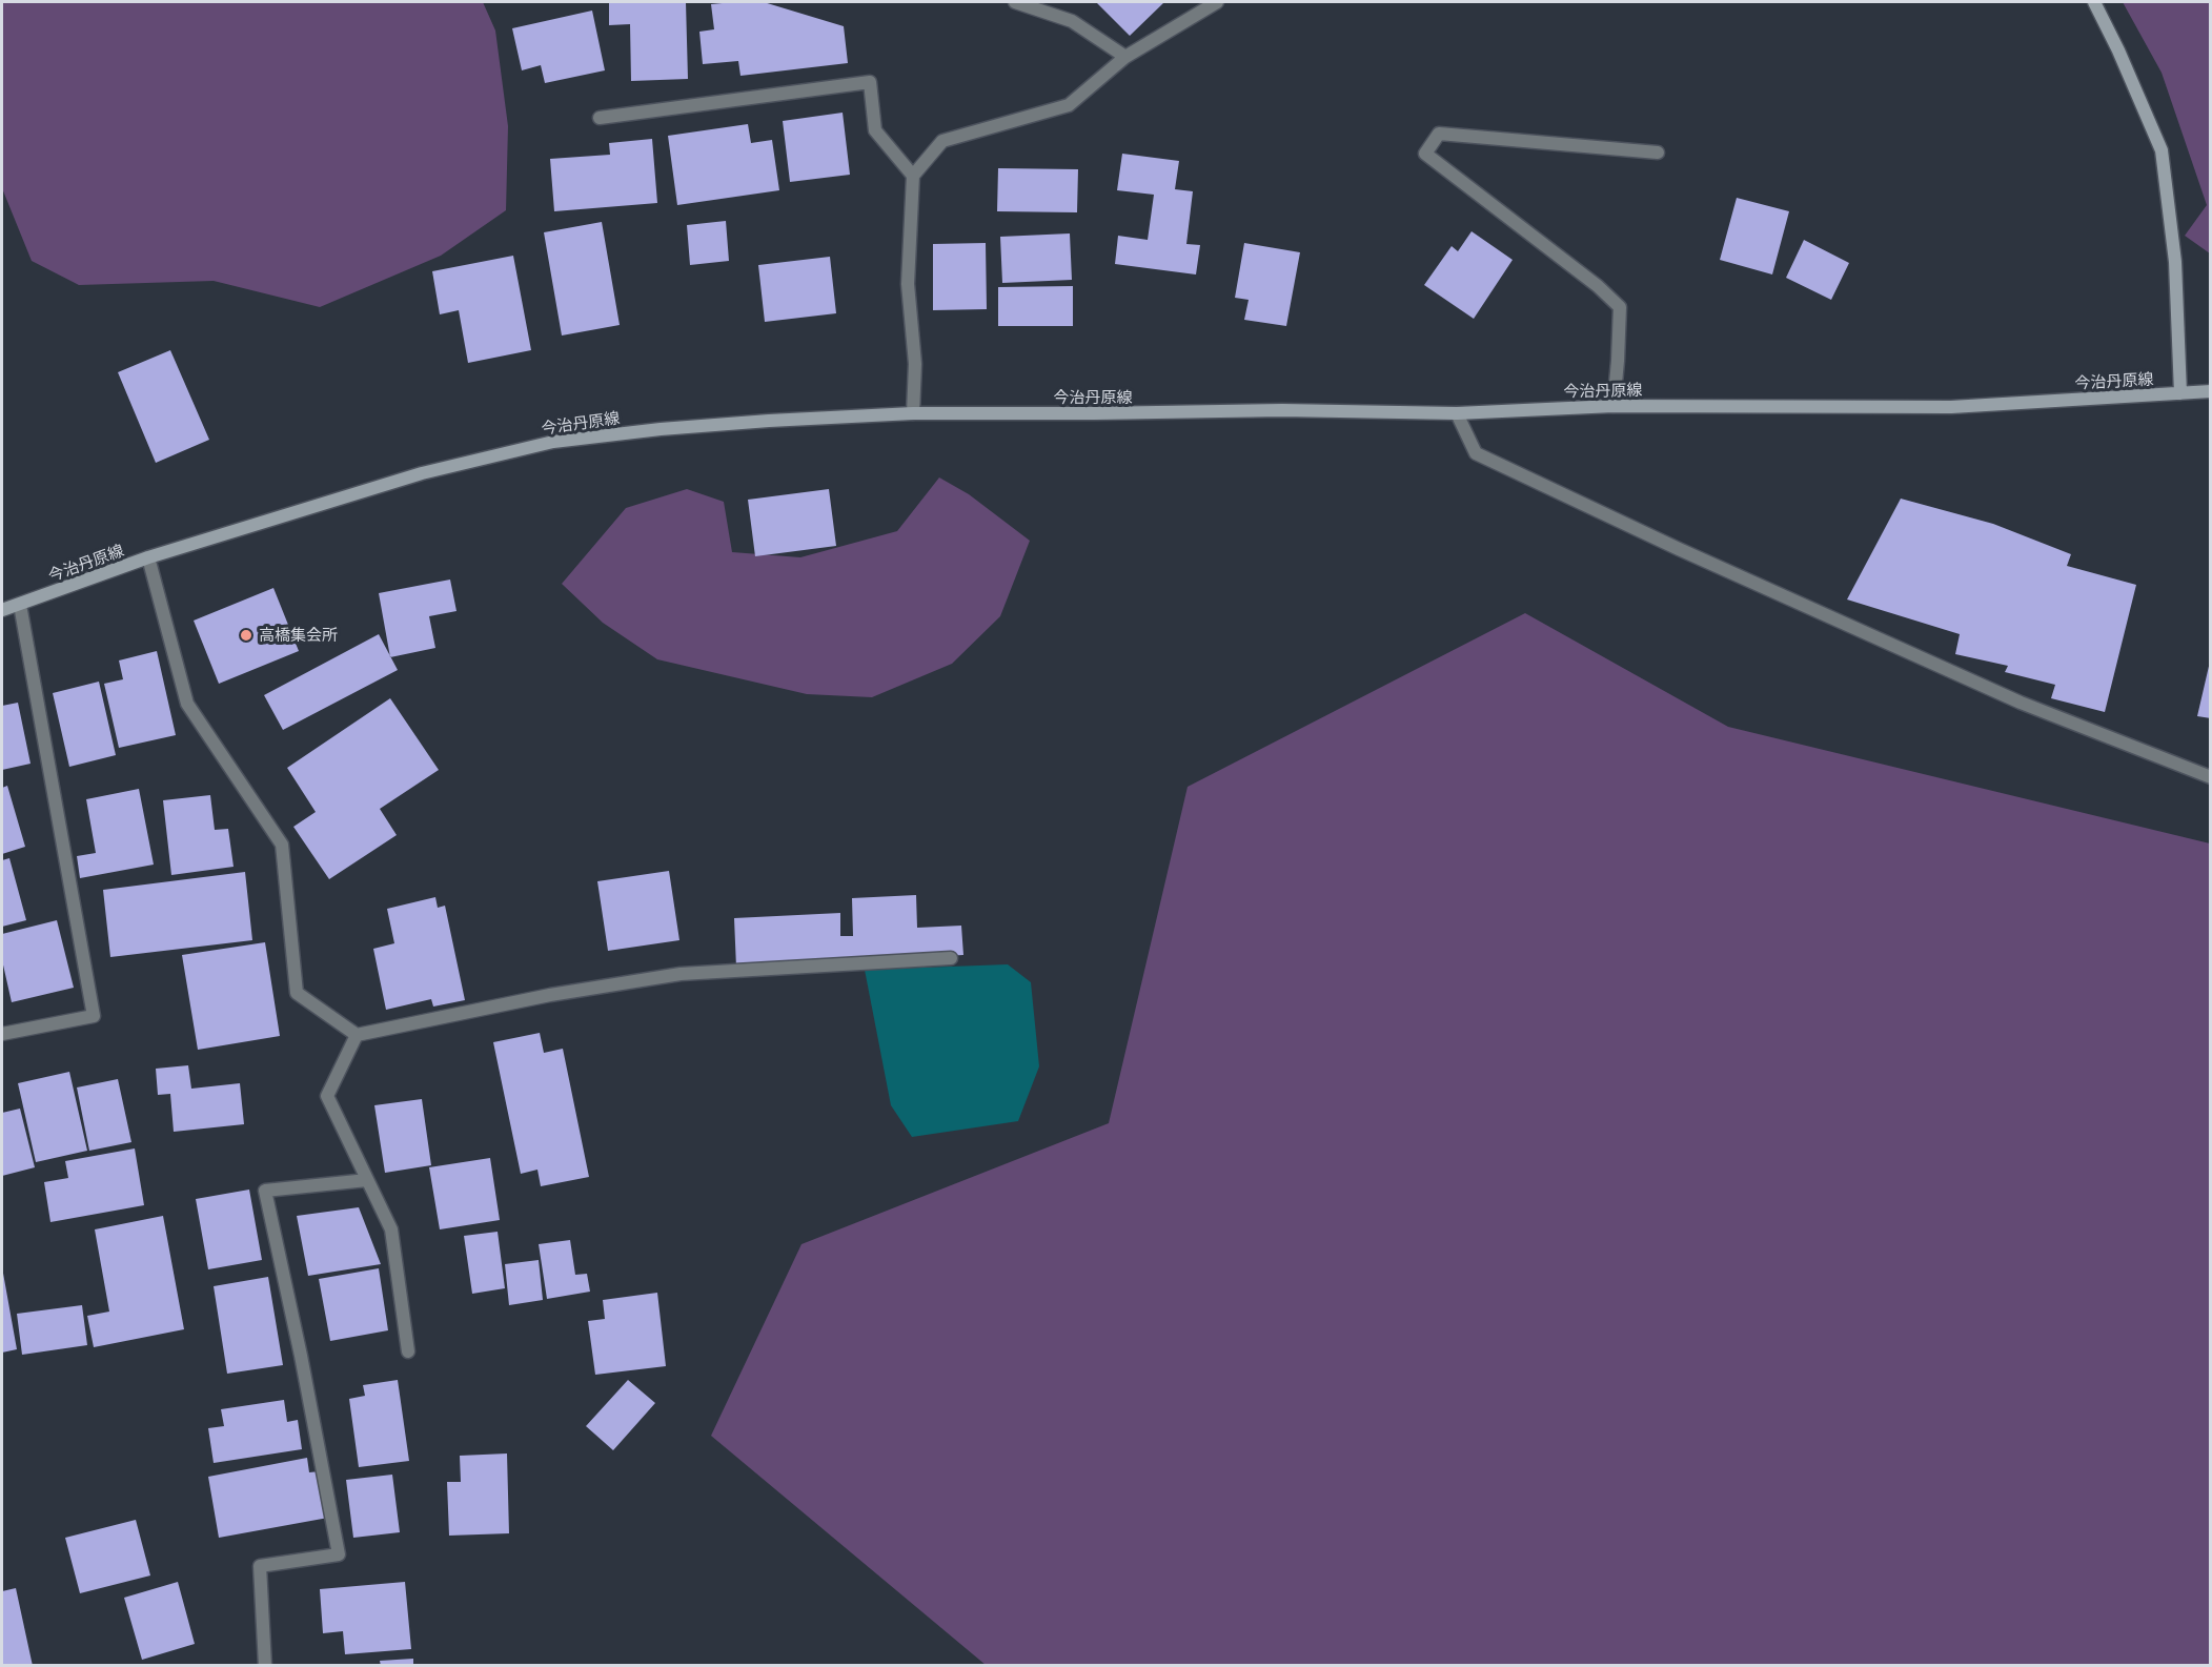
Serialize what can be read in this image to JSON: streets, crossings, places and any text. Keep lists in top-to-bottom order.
{
  "streets": {
    "main road": ["今治丹原線"]
  },
  "places": ["高橋集会所"]
}
